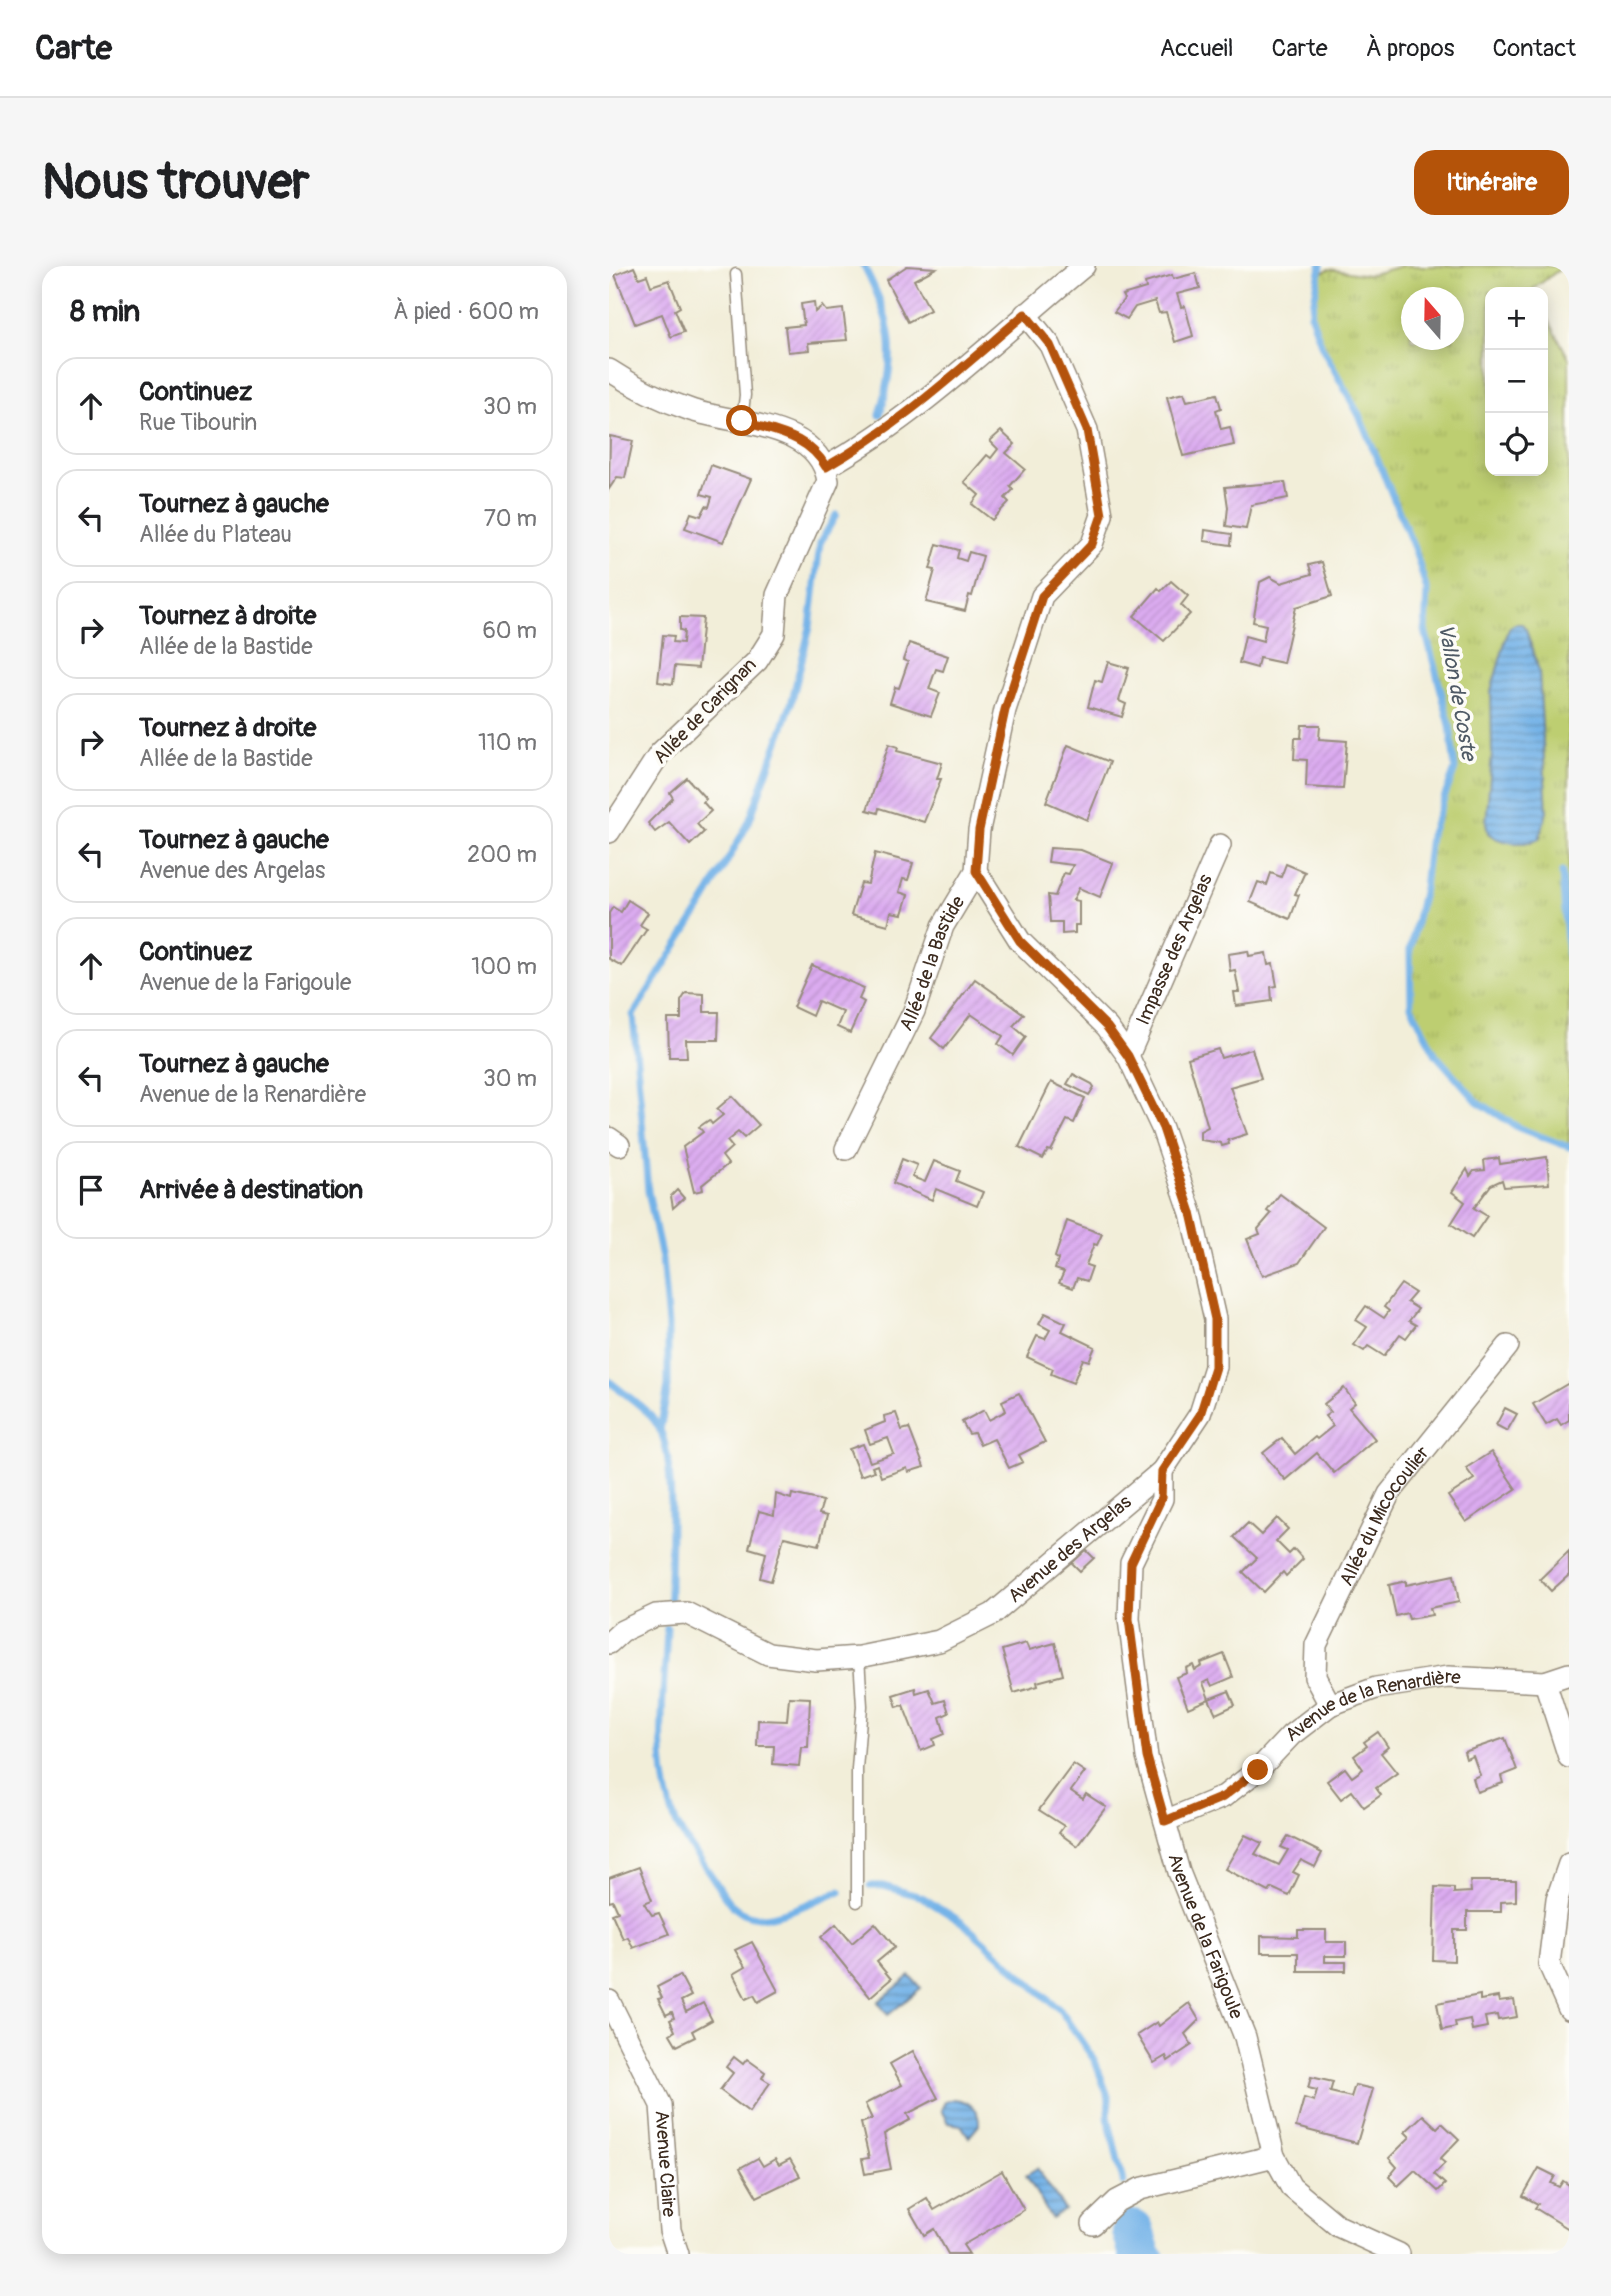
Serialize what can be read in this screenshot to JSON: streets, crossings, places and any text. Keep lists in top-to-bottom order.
{
  "streets": {
    "street": [
      "Allée de Carignan",
      "Impasse des Argelas",
      "Allée de la Bastide",
      "Allée du Micocoulier",
      "Avenue des Argelas",
      "Avenue de la Renardière",
      "Avenue de la Farigoule",
      "Avenue Claire"
    ]
  },
  "crossings": [
    ["Impasse des Argelas", "Avenue des Argelas"],
    ["Allée de la Bastide", "Avenue des Argelas"],
    ["Allée du Micocoulier", "Avenue de la Renardière"],
    ["Avenue des Argelas", "Avenue de la Farigoule"],
    ["Avenue de la Renardière", "Avenue de la Farigoule"]
  ],
  "water": ["Vallon de Coste"],
  "north": "top",
  "page": {
    "header": "Carte",
    "nav": [
      "Accueil",
      "Carte",
      "À propos",
      "Contact"
    ],
    "buttons": "Itinéraire",
    "title": "Nous trouver",
    "heading": ["8 min", "À pied · 600 m"],
    "map_buttons": ["+", "−"],
    "list": [
      ["Continuez", "Rue Tibourin", "30 m"],
      ["Tournez à gauche", "Allée du Plateau", "70 m"],
      ["Tournez à droite", "Allée de la Bastide", "60 m"],
      ["Tournez à droite", "Allée de la Bastide", "110 m"],
      ["Tournez à gauche", "Avenue des Argelas", "200 m"],
      ["Continuez", "Avenue de la Farigoule", "100 m"],
      ["Tournez à gauche", "Avenue de la Renardière", "30 m"],
      "Arrivée à destination"
    ]
  }
}
